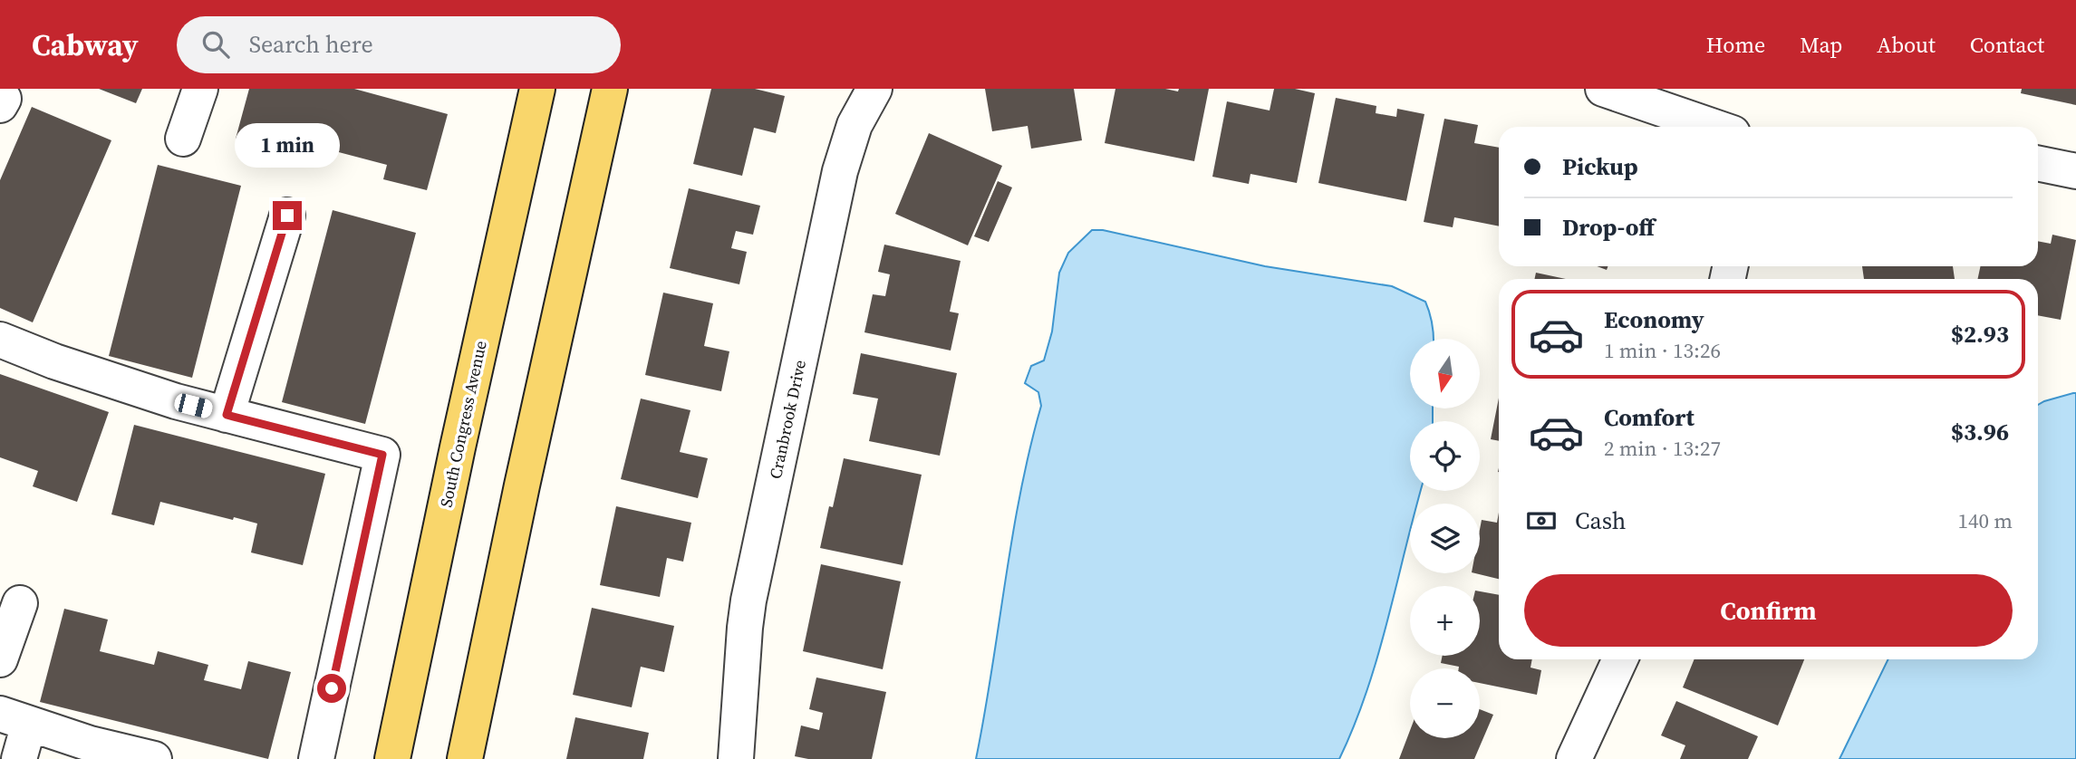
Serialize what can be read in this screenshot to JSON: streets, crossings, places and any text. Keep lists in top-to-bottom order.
{
  "streets": {
    "main road": ["South Congress Avenue"],
    "street": ["Cranbrook Drive"]
  },
  "north": "bottom",
  "page": {
    "header": "Cabway",
    "search": "Search here",
    "nav": [
      "Home",
      "Map",
      "About",
      "Contact"
    ],
    "bubble": "1 min",
    "banner": ["Pickup", "Drop-off"],
    "list": [
      {
        "name": "Economy",
        "note": "1 min · 13:26",
        "value": "$2.93"
      },
      {
        "name": "Comfort",
        "note": "2 min · 13:27",
        "value": "$3.96"
      }
    ],
    "map_buttons": ["+", "−"],
    "pay": ["Cash", "140 m"],
    "buttons": "Confirm"
  }
}
